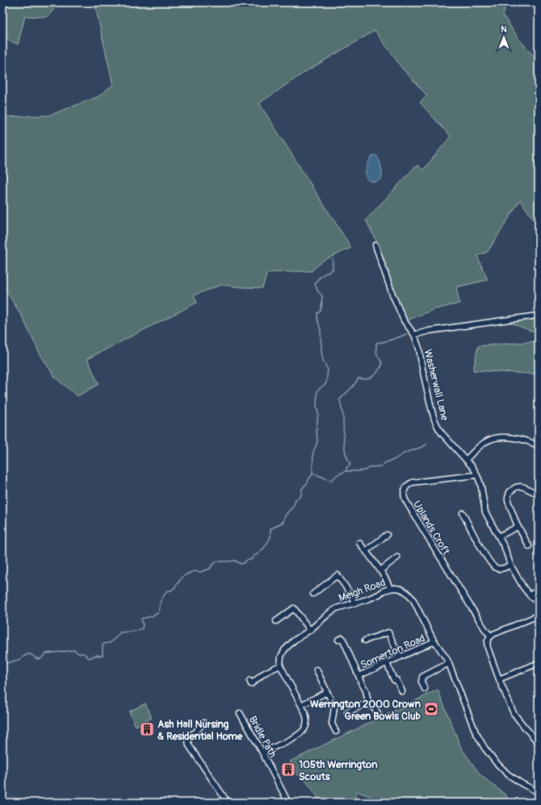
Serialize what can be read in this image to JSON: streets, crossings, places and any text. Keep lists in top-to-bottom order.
{
  "streets": {
    "street": [
      "Washerwall Lane",
      "Uplands Croft",
      "Meigh Road",
      "Somerton Road",
      "Bridle Path"
    ]
  },
  "crossings": [
    ["Washerwall Lane", "Uplands Croft"],
    ["Meigh Road", "Somerton Road"]
  ],
  "places": {
    "sports": ["Werrington 2000 Crown Green Bowls Club"],
    "building": ["Ash Hall Nursing & Residential Home", "105th Werrington Scouts"]
  },
  "north": "top"
}
